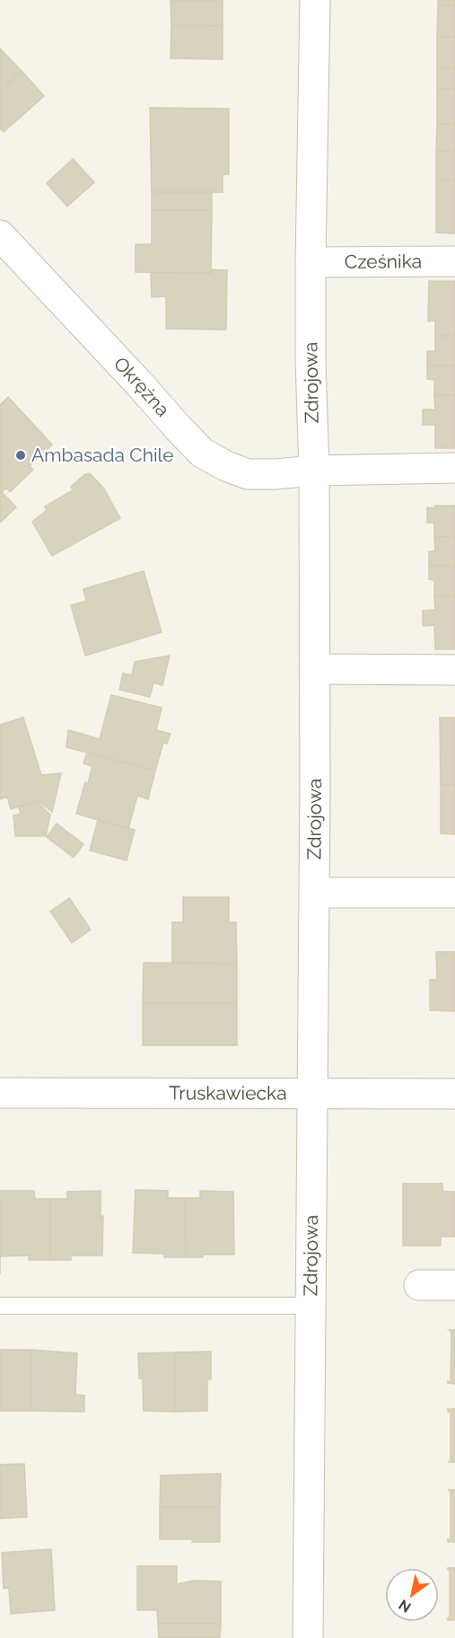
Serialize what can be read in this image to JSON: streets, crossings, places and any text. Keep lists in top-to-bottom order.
{
  "streets": {
    "street": [
      "Cześnika",
      "Zdrojowa",
      "Okrężna",
      "Truskawiecka"
    ]
  },
  "crossings": [
    ["Cześnika", "Zdrojowa"],
    ["Zdrojowa", "Okrężna"],
    ["Zdrojowa", "Truskawiecka"]
  ],
  "places": ["Ambasada Chile"],
  "north": "bottom left"
}
